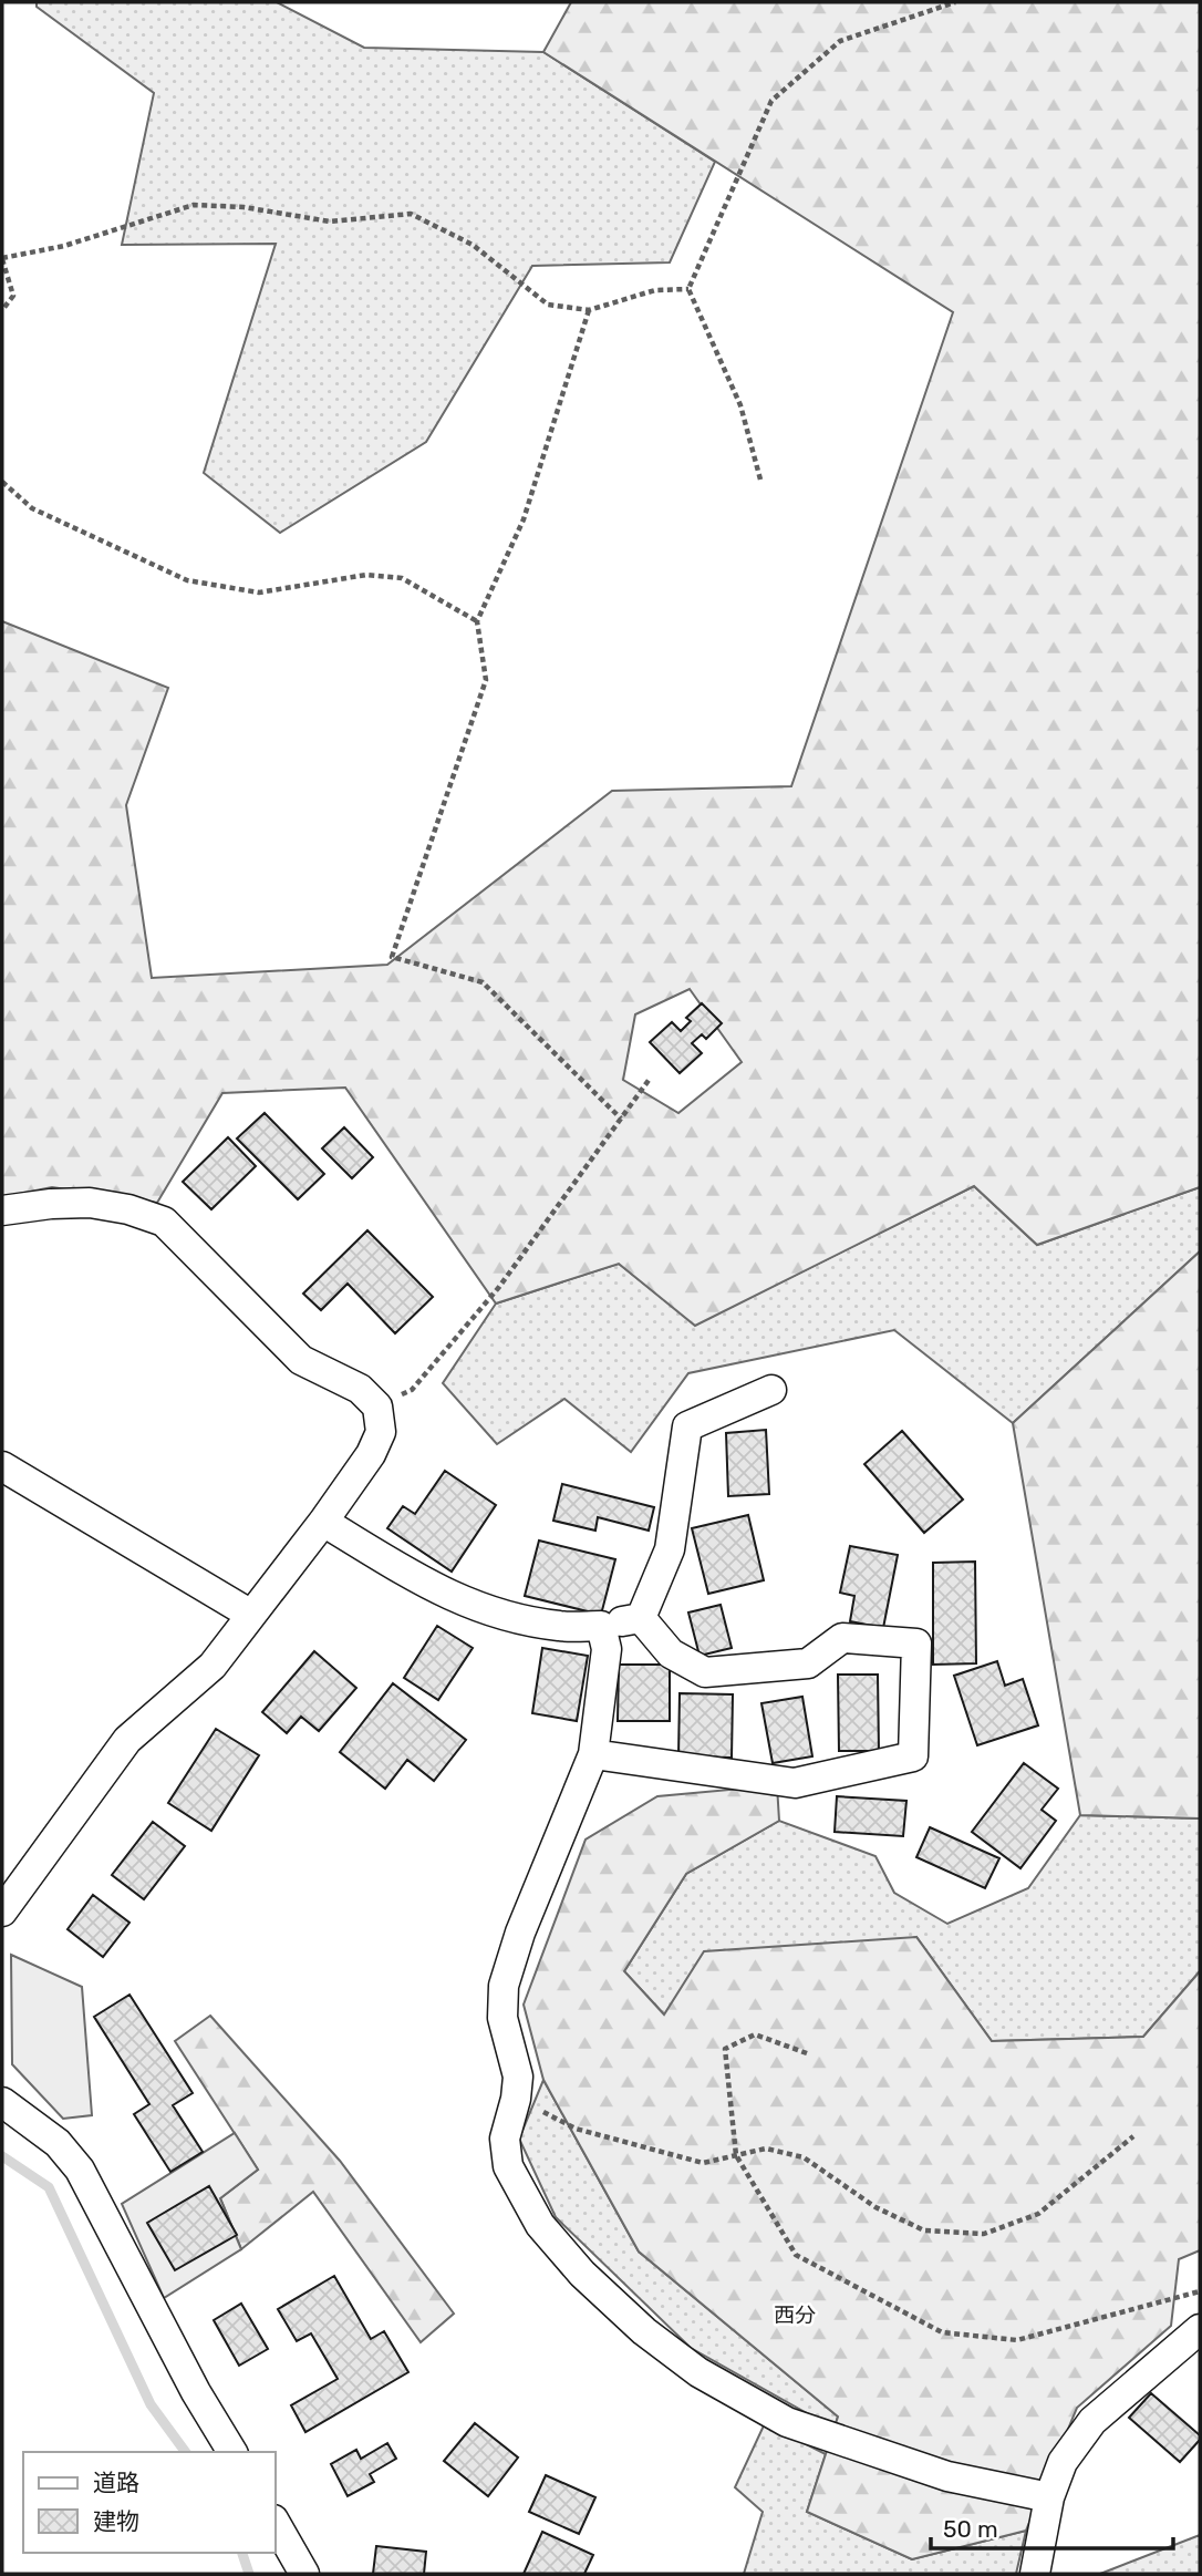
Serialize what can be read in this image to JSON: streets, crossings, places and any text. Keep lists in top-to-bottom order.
{
  "districts": ["西分"],
  "legend": ["道路", "建物"],
  "scale_bar": "50 m"
}
